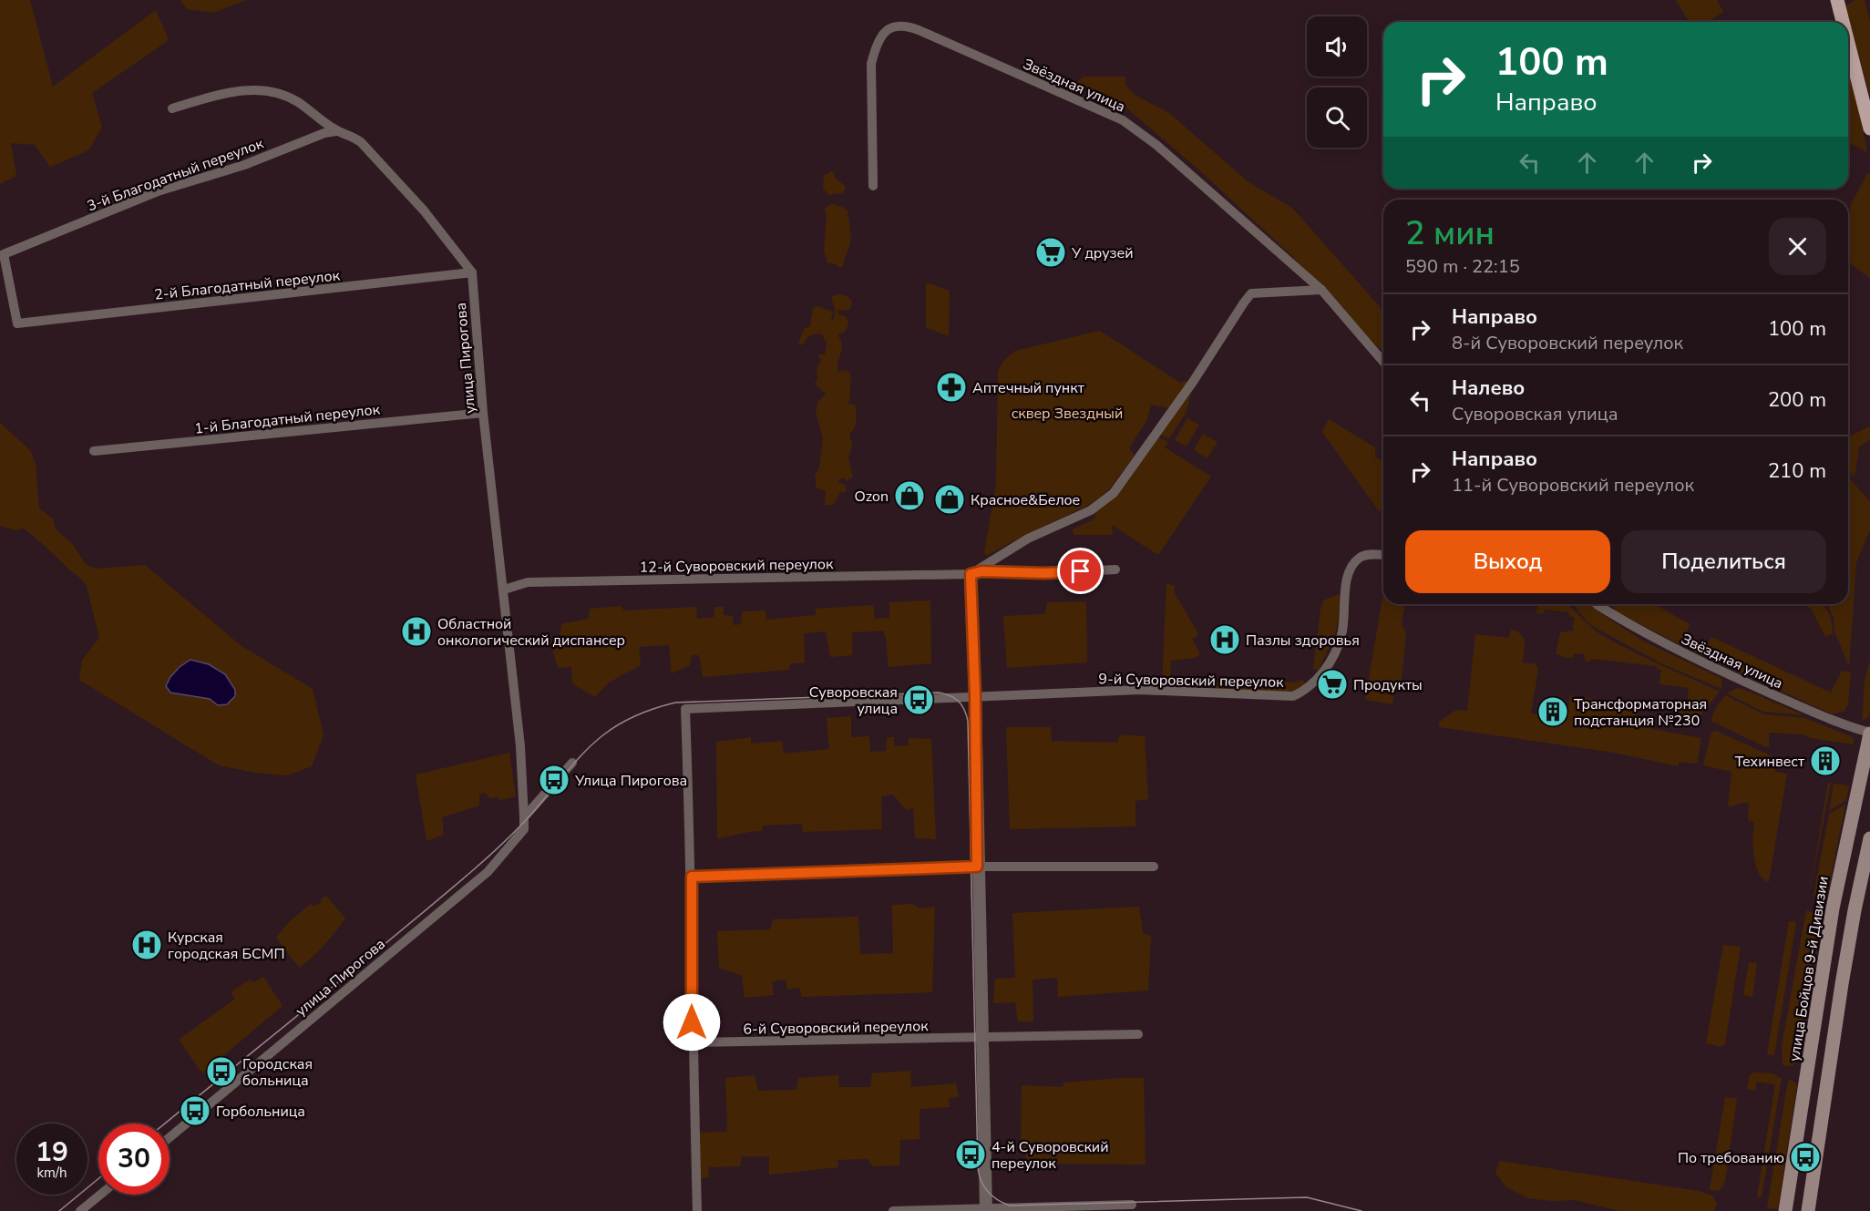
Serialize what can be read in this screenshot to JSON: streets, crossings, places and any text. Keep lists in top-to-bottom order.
{
  "streets": {
    "main road": ["улица Бойцов 9-й Дивизии"],
    "street": [
      "Звёздная улица",
      "3-й Благодатный переулок",
      "2-й Благодатный переулок",
      "улица Пирогова",
      "1-й Благодатный переулок",
      "12-й Суворовский переулок",
      "9-й Суворовский переулок",
      "6-й Суворовский переулок"
    ]
  },
  "crossings": [
    ["Звёздная улица", "улица Бойцов 9-й Дивизии"],
    ["3-й Благодатный переулок", "2-й Благодатный переулок"],
    ["2-й Благодатный переулок", "улица Пирогова"],
    ["улица Пирогова", "1-й Благодатный переулок"],
    ["улица Пирогова", "12-й Суворовский переулок"]
  ],
  "parks": ["сквер Звездный"],
  "places": {
    "supermarket": ["У друзей", "Продукты"],
    "pharmacy": ["Аптечный пункт"],
    "shop": ["Ozon", "Красное&Белое"],
    "hospital": ["Областной онкологический диспансер", "Пазлы здоровья", "Курская городская БСМП"],
    "bus stop": [
      "Суворовская улица",
      "Улица Пирогова",
      "Городская больница",
      "Горбольница",
      "4-й Суворовский переулок",
      "По требованию"
    ],
    "building": ["Трансформаторная подстанция №230", "Техинвест"]
  },
  "page": {
    "turn": ["100 m", "Направо"],
    "heading": ["2 мин", "590 m · 22:15"],
    "list": [
      {
        "name": "Направо",
        "note": "8-й Суворовский переулок",
        "value": "100 m"
      },
      {
        "name": "Налево",
        "note": "Суворовская улица",
        "value": "200 m"
      },
      {
        "name": "Направо",
        "note": "11-й Суворовский переулок",
        "value": "210 m"
      }
    ],
    "buttons": ["Выход", "Поделиться"],
    "speed": "19 km/h",
    "limit": "30"
  }
}
